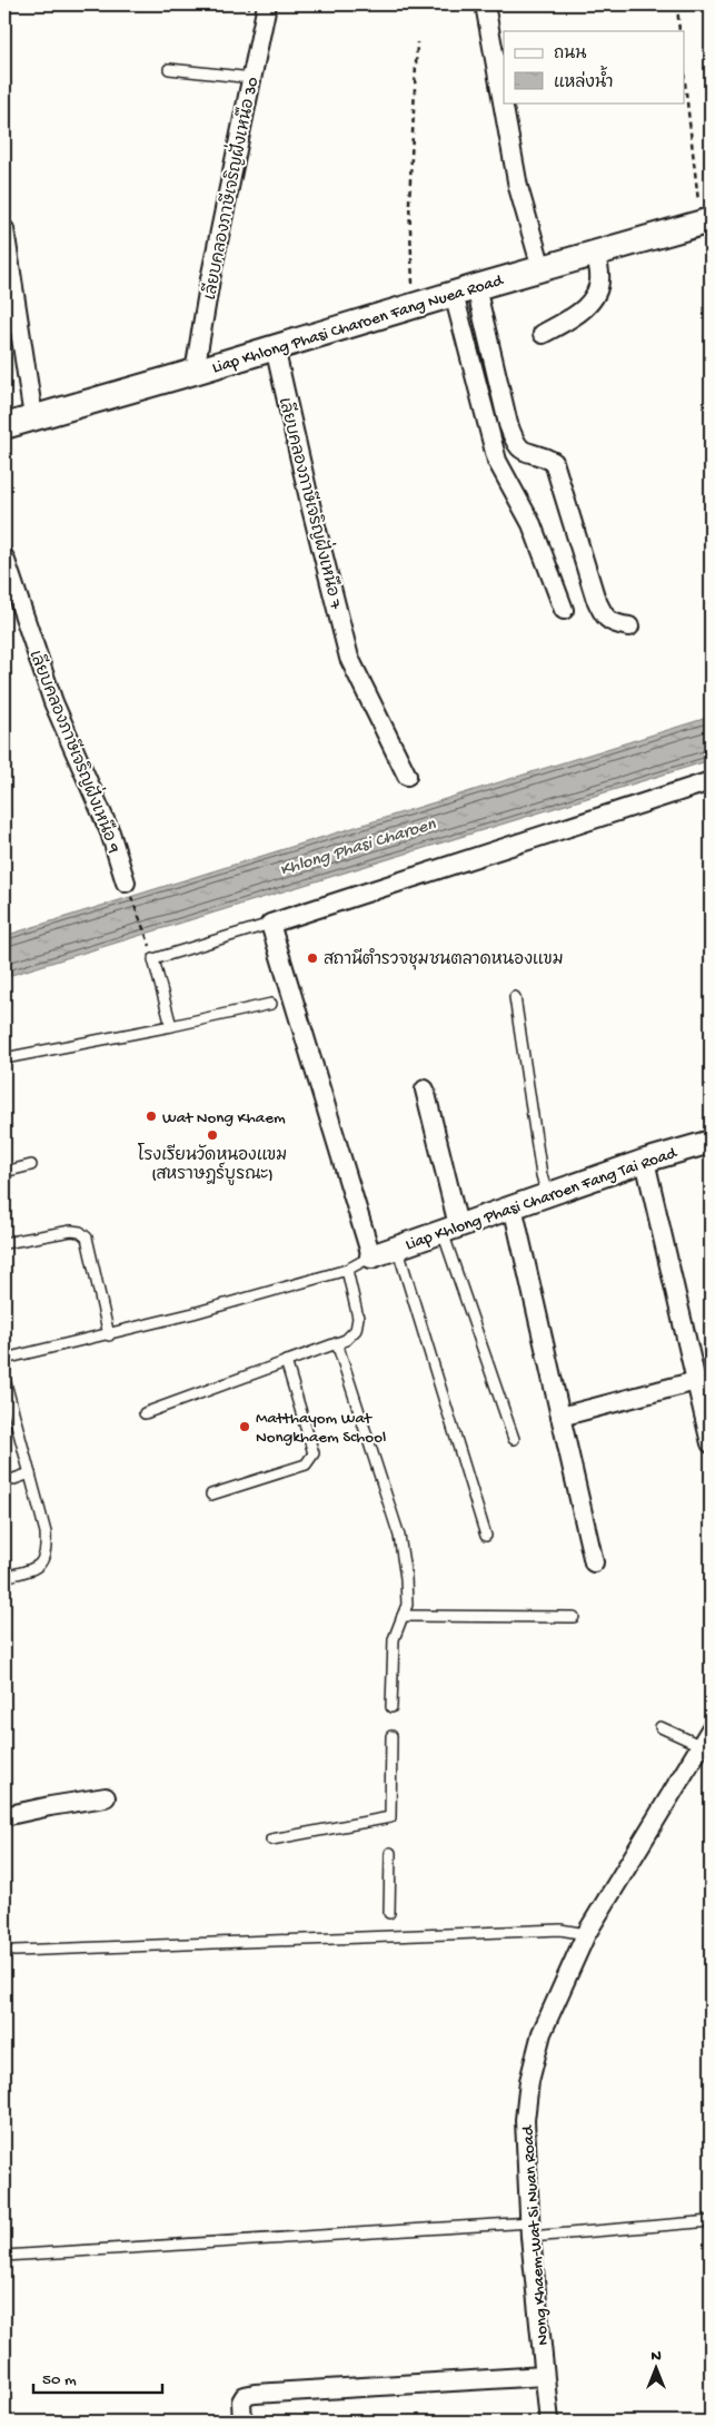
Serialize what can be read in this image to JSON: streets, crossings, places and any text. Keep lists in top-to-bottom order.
{
  "streets": {
    "main road": ["Liap Khlong Phasi Charoen Fang Nuea Road"],
    "street": [
      "เลียบคลองภาษีเจริญฝั่งเหนือ 30",
      "เลียบคลองภาษีเจริญฝั่งเหนือ 7",
      "เลียบคลองภาษีเจริญฝั่งเหนือ 9",
      "Liap Khlong Phasi Charoen Fang Tai Road",
      "Nong Khaem-Wat Si Nuan Road"
    ]
  },
  "crossings": [
    ["เลียบคลองภาษีเจริญฝั่งเหนือ 30", "Liap Khlong Phasi Charoen Fang Nuea Road"],
    ["Liap Khlong Phasi Charoen Fang Nuea Road", "เลียบคลองภาษีเจริญฝั่งเหนือ 7"]
  ],
  "water": ["Khlong Phasi Charoen"],
  "places": [
    "สถานีตำรวจชุมชนตลาดหนองแขม",
    "Wat Nong Khaem",
    "โรงเรียนวัดหนองแขม (สหราษฎร์บูรณะ)",
    "Matthayom Wat Nongkhaem School"
  ],
  "legend": ["ถนน", "แหล่งน้ำ"],
  "scale_bar": "50 m",
  "north": "top"
}
